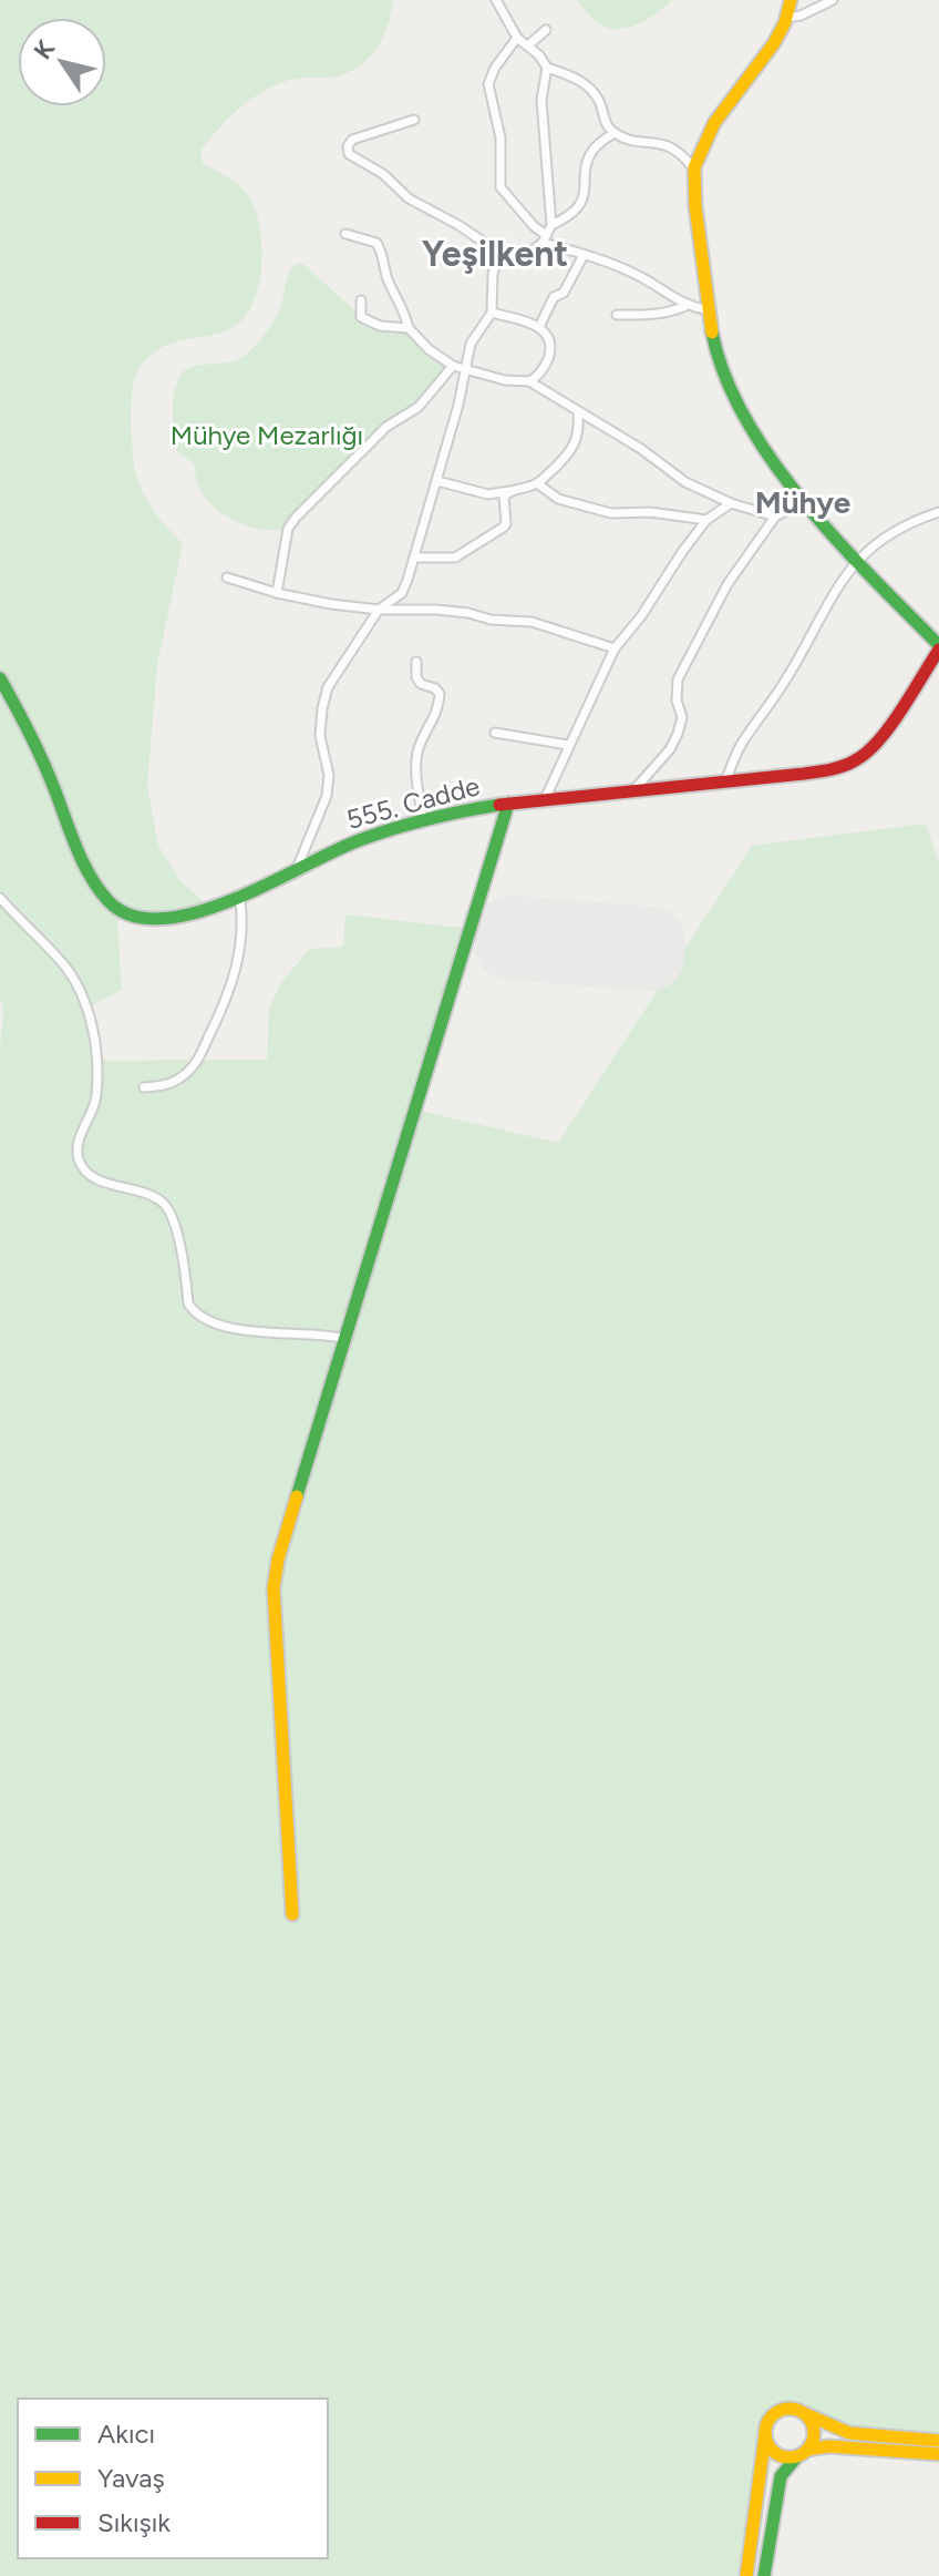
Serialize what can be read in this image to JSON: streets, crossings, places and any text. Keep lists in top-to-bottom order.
{
  "streets": {
    "street": ["555. Cadde"]
  },
  "districts": ["Yeşilkent", "Mühye"],
  "parks": ["Mühye Mezarlığı"],
  "legend": ["Akıcı", "Yavaş", "Sıkışık"],
  "north": "top left"
}
